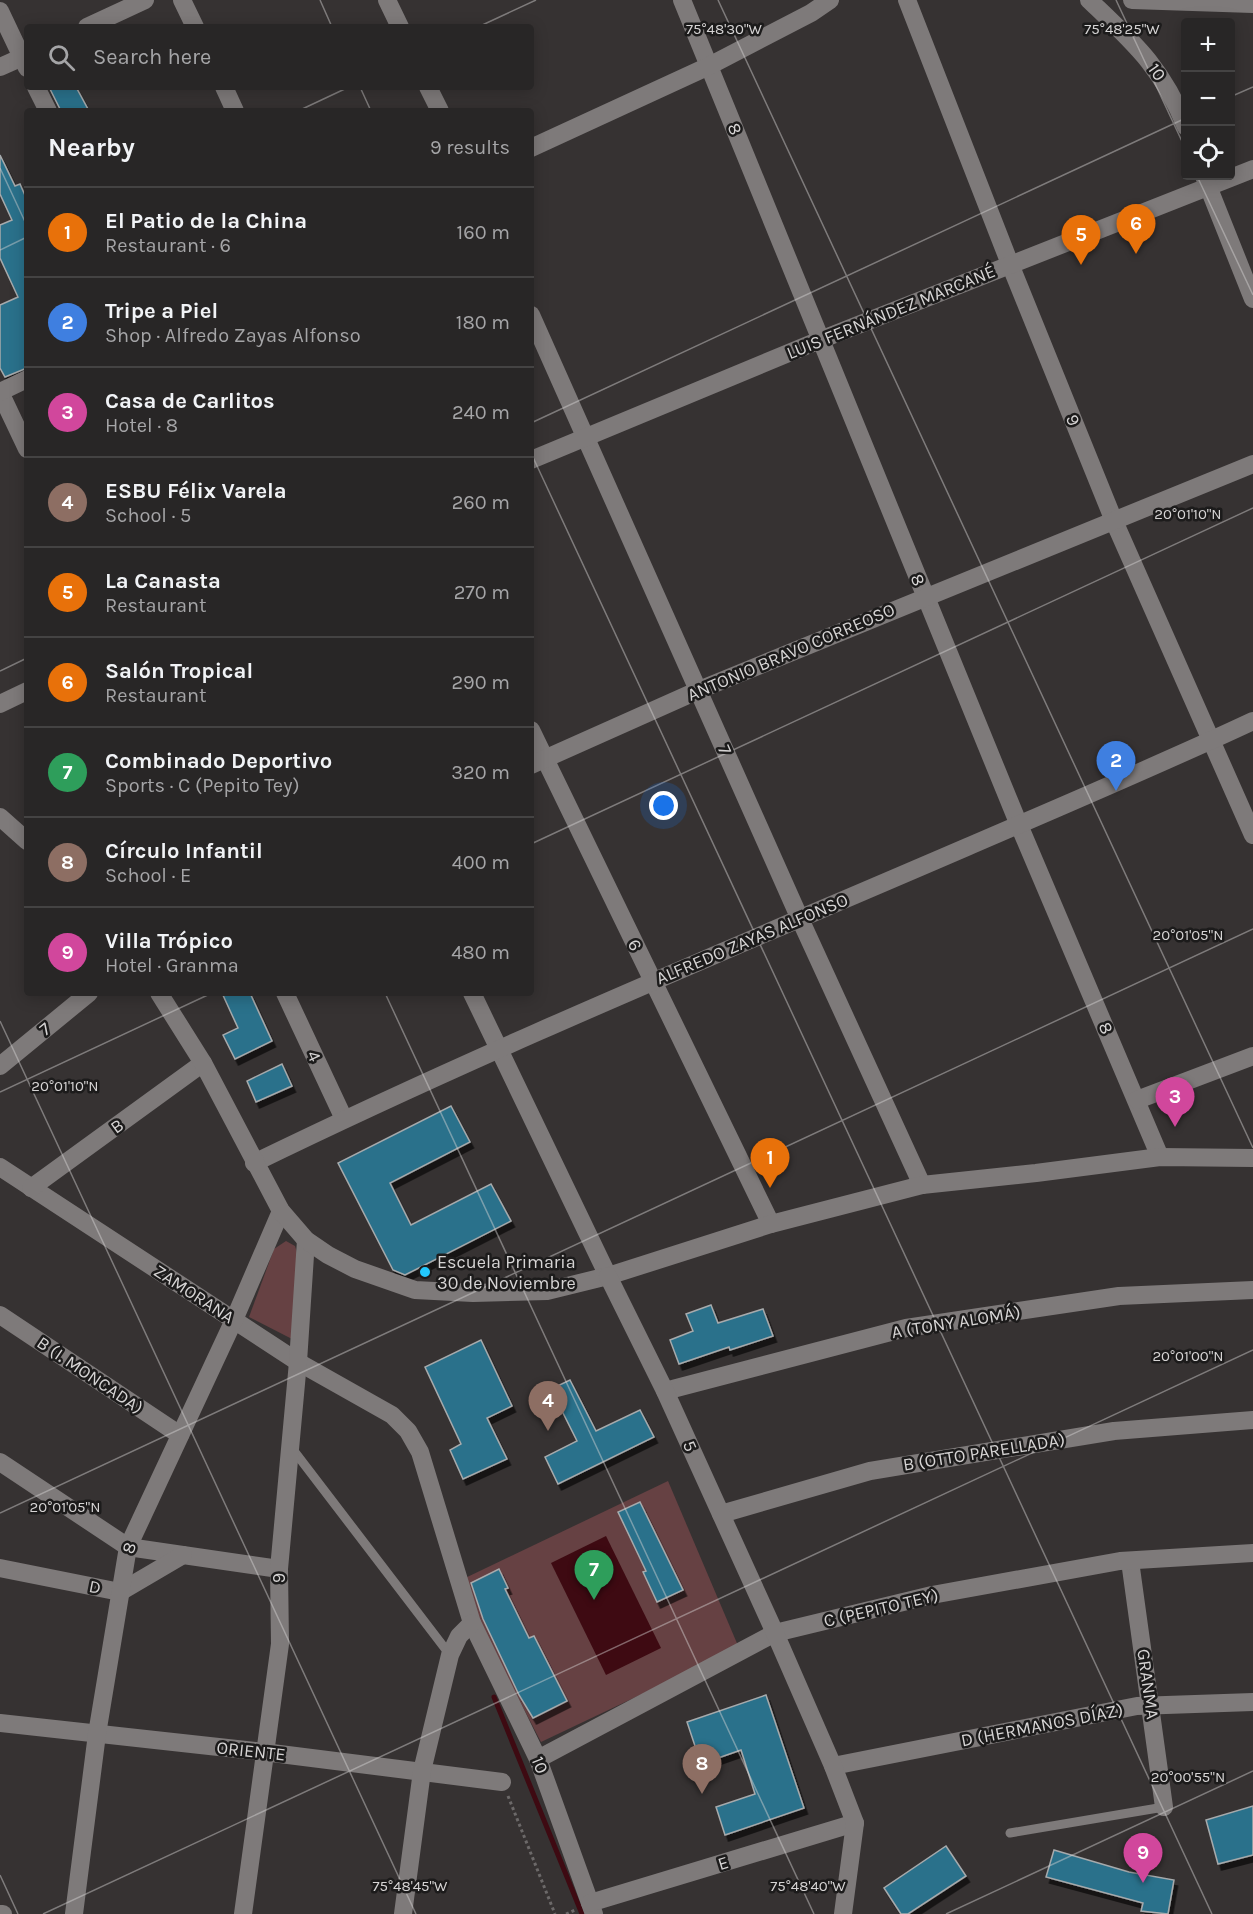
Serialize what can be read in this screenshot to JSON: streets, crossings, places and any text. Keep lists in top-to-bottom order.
{
  "streets": {
    "street": [
      "10",
      "8",
      "LUIS FERNÁNDEZ MARCANÉ",
      "9",
      "ANTONIO BRAVO CORREOSO",
      "7",
      "ALFREDO ZAYAS ALFONSO",
      "6",
      "4",
      "B",
      "ZAMORANA",
      "A (TONY ALOMÁ)",
      "B (I. MONCADA)",
      "5",
      "B (OTTO PARELLADA)",
      "D",
      "C (PEPITO TEY)",
      "GRANMA",
      "D (HERMANOS DÍAZ)",
      "ORIENTE",
      "E"
    ]
  },
  "crossings": [
    ["10", "ZAMORANA"],
    ["10", "C (PEPITO TEY)"],
    ["10", "E"],
    ["8", "LUIS FERNÁNDEZ MARCANÉ"],
    ["8", "ANTONIO BRAVO CORREOSO"],
    ["8", "ALFREDO ZAYAS ALFONSO"],
    ["8", "ZAMORANA"],
    ["8", "B (I. MONCADA)"],
    ["8", "D"],
    ["8", "ORIENTE"],
    ["LUIS FERNÁNDEZ MARCANÉ", "9"],
    ["LUIS FERNÁNDEZ MARCANÉ", "7"],
    ["9", "ANTONIO BRAVO CORREOSO"],
    ["9", "ALFREDO ZAYAS ALFONSO"],
    ["9", "ZAMORANA"],
    ["9", "ORIENTE"],
    ["ANTONIO BRAVO CORREOSO", "7"],
    ["ANTONIO BRAVO CORREOSO", "6"],
    ["7", "ALFREDO ZAYAS ALFONSO"],
    ["ALFREDO ZAYAS ALFONSO", "6"],
    ["ALFREDO ZAYAS ALFONSO", "4"],
    ["ALFREDO ZAYAS ALFONSO", "5"],
    ["B", "ZAMORANA"],
    ["A (TONY ALOMÁ)", "5"],
    ["5", "B (OTTO PARELLADA)"],
    ["5", "C (PEPITO TEY)"],
    ["5", "D (HERMANOS DÍAZ)"],
    ["5", "E"],
    ["C (PEPITO TEY)", "GRANMA"],
    ["GRANMA", "D (HERMANOS DÍAZ)"]
  ],
  "places": ["Escuela Primaria 30 de Noviembre"],
  "page": {
    "map_buttons": ["+", "−"],
    "search": "Search here",
    "heading": ["Nearby", "9 results"],
    "list": [
      {
        "mark": "1",
        "name": "El Patio de la China",
        "note": "Restaurant · 6",
        "value": "160 m"
      },
      {
        "mark": "2",
        "name": "Tripe a Piel",
        "note": "Shop · Alfredo Zayas Alfonso",
        "value": "180 m"
      },
      {
        "mark": "3",
        "name": "Casa de Carlitos",
        "note": "Hotel · 8",
        "value": "240 m"
      },
      {
        "mark": "4",
        "name": "ESBU Félix Varela",
        "note": "School · 5",
        "value": "260 m"
      },
      {
        "mark": "5",
        "name": "La Canasta",
        "note": "Restaurant",
        "value": "270 m"
      },
      {
        "mark": "6",
        "name": "Salón Tropical",
        "note": "Restaurant",
        "value": "290 m"
      },
      {
        "mark": "7",
        "name": "Combinado Deportivo",
        "note": "Sports · C (Pepito Tey)",
        "value": "320 m"
      },
      {
        "mark": "8",
        "name": "Círculo Infantil",
        "note": "School · E",
        "value": "400 m"
      },
      {
        "mark": "9",
        "name": "Villa Trópico",
        "note": "Hotel · Granma",
        "value": "480 m"
      }
    ],
    "pins": [
      "6",
      "5",
      "2",
      "3",
      "1",
      "4",
      "7",
      "8",
      "9"
    ]
  },
  "coordinates": [
    "75°48'30\"W",
    "75°48'25\"W",
    "20°01'10\"N",
    "20°01'05\"N",
    "20°01'00\"N",
    "20°00'55\"N",
    "75°48'45\"W",
    "75°48'40\"W"
  ]
}
